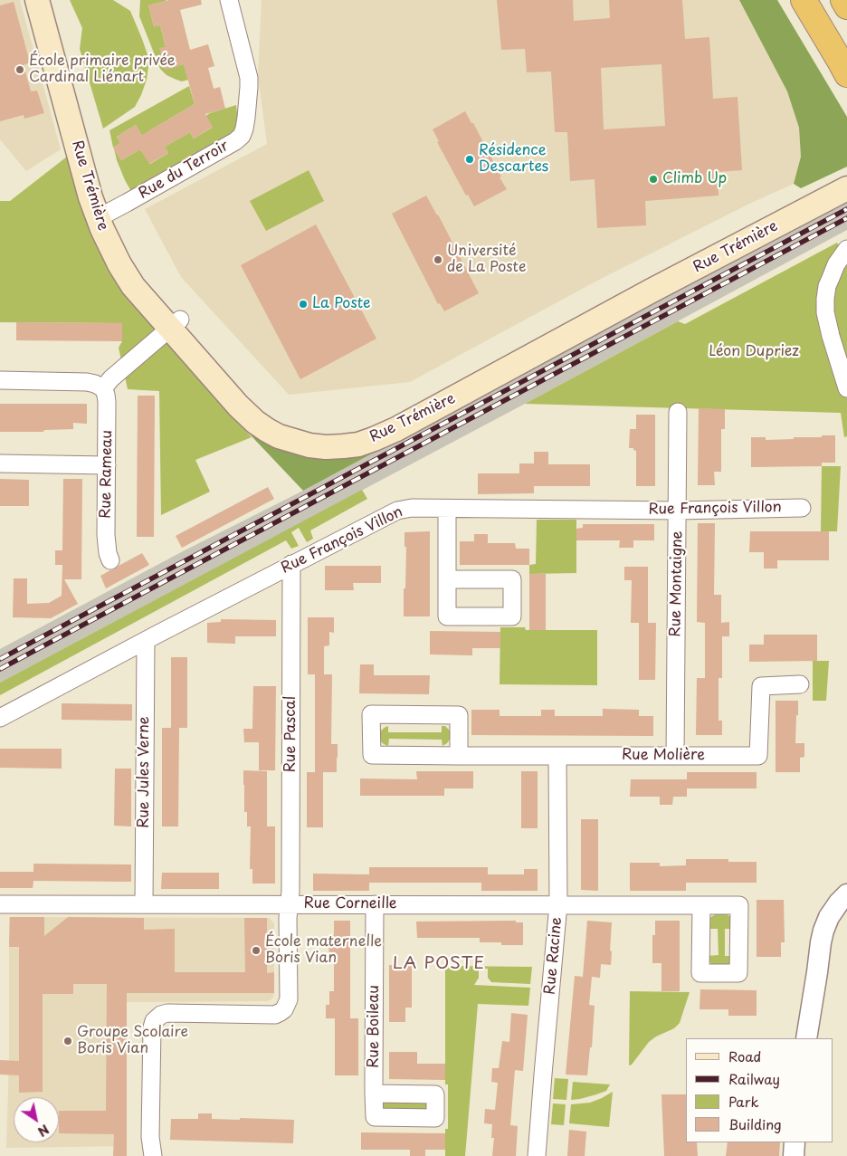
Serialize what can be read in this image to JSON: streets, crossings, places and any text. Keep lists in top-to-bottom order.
{
  "streets": {
    "main road": ["Rue Trémière"],
    "street": [
      "Rue du Terroir",
      "Rue Rameau",
      "Rue François Villon",
      "Rue Montaigne",
      "Rue Pascal",
      "Rue Molière",
      "Rue Jules Verne",
      "Rue Corneille",
      "Rue Racine",
      "Rue Boileau"
    ]
  },
  "crossings": [
    ["Rue du Terroir", "Rue Trémière"],
    ["Rue François Villon", "Rue Montaigne"],
    ["Rue François Villon", "Rue Pascal"],
    ["Rue François Villon", "Rue Jules Verne"],
    ["Rue Montaigne", "Rue Molière"],
    ["Rue Pascal", "Rue Corneille"],
    ["Rue Molière", "Rue Racine"],
    ["Rue Jules Verne", "Rue Corneille"],
    ["Rue Corneille", "Rue Racine"],
    ["Rue Corneille", "Rue Boileau"]
  ],
  "districts": ["LA POSTE"],
  "parks": ["Léon Dupriez"],
  "places": [
    "École primaire privée Cardinal Liénart",
    "Résidence Descartes",
    "Climb Up",
    "Université de La Poste",
    "La Poste",
    "École maternelle Boris Vian",
    "Groupe Scolaire Boris Vian"
  ],
  "legend": [
    "Road",
    "Railway",
    "Park",
    "Building"
  ],
  "north": "bottom right"
}
